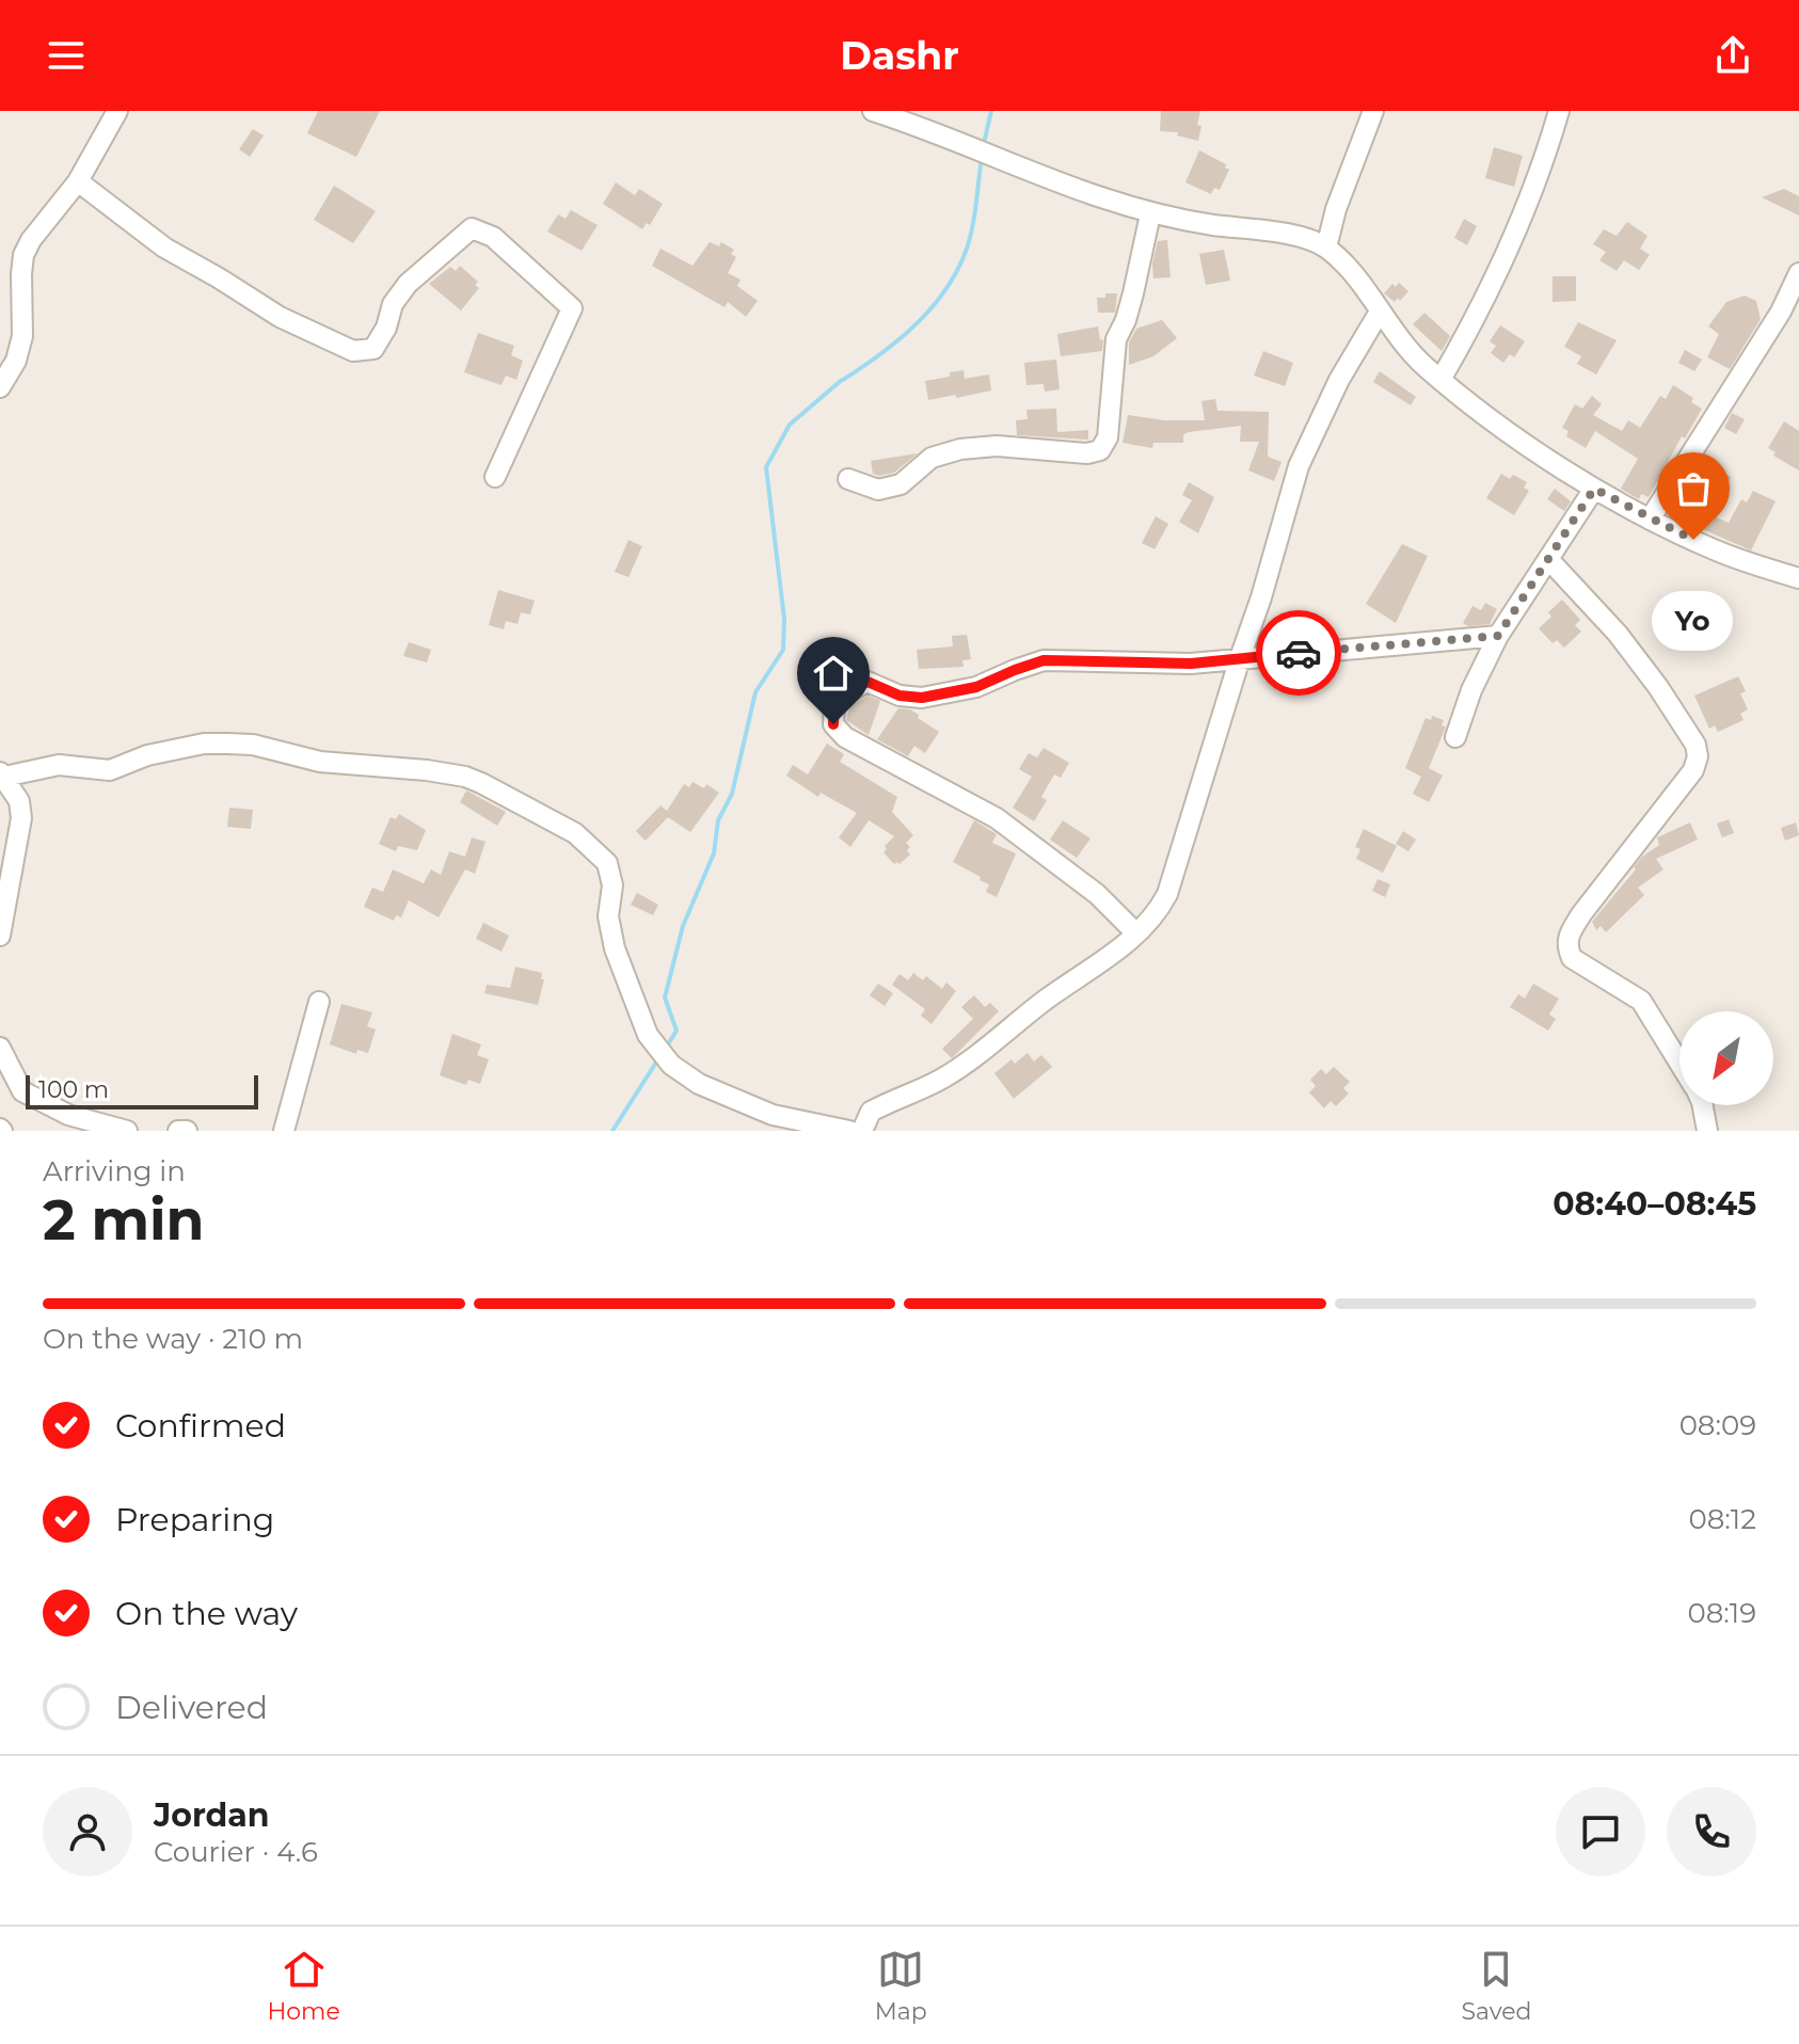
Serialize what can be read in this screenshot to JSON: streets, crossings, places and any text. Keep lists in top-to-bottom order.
{
  "places": ["Yo"],
  "scale_bar": "100 m",
  "north": "bottom left",
  "page": {
    "header": "Dashr",
    "bubble": "Yo",
    "scale": "100 m",
    "heading": ["2 min", "Arriving in", "08:40–08:45"],
    "panel": ["Jordan", "Courier · 4.6"],
    "bar": "On the way · 210 m",
    "list": [
      ["Confirmed", "08:09"],
      ["Preparing", "08:12"],
      ["On the way", "08:19"],
      "Delivered"
    ],
    "tabs": ["Home", "Map", "Saved"]
  }
}
